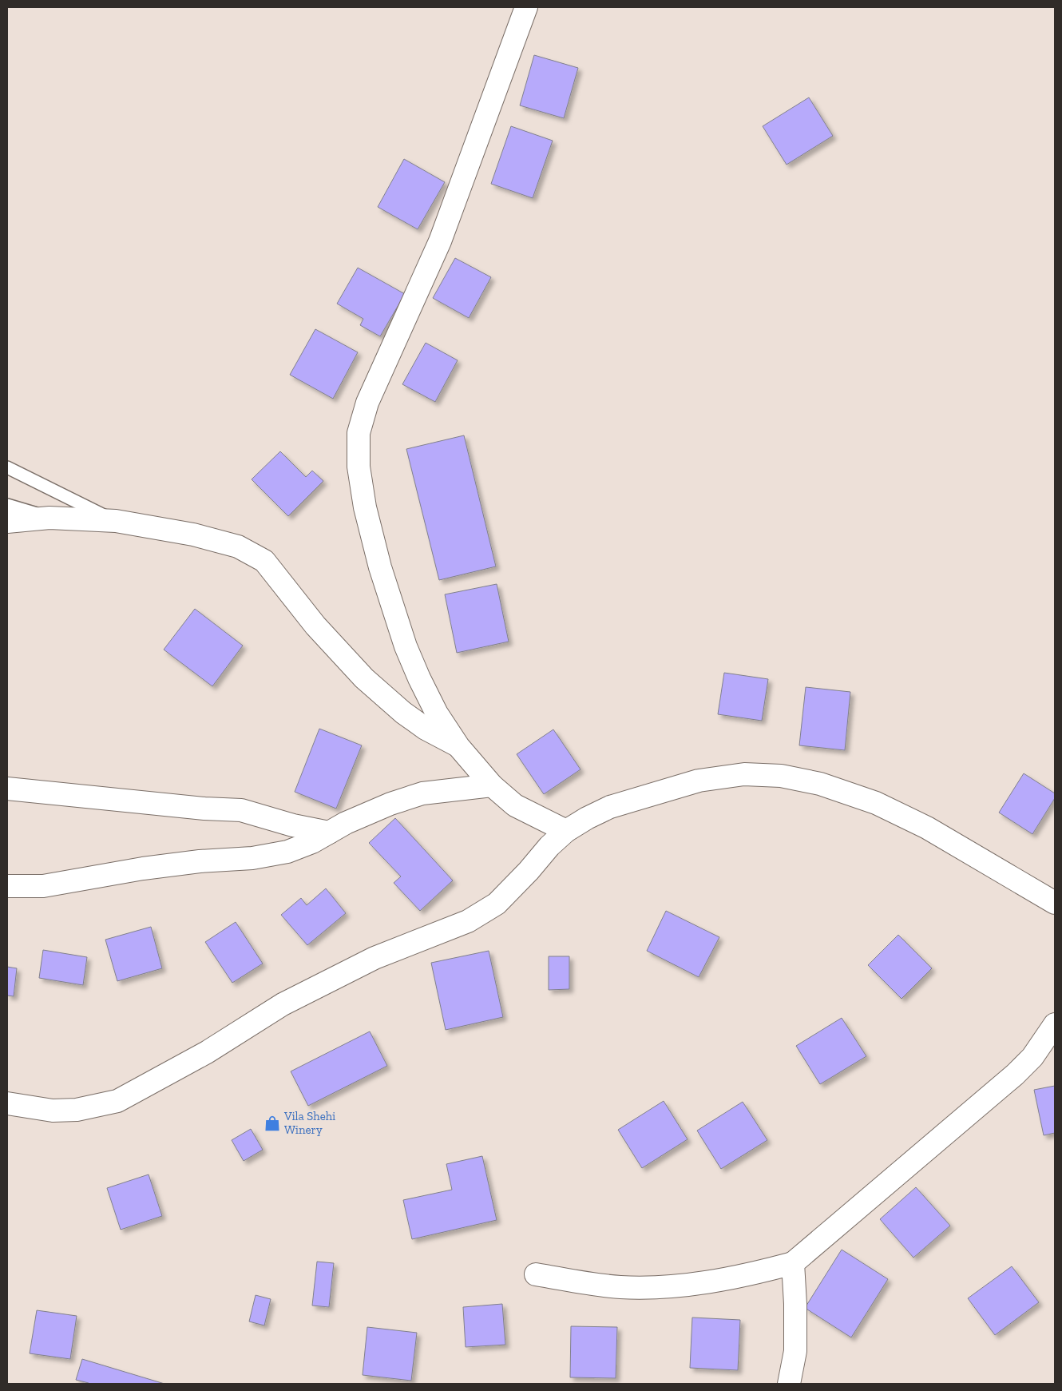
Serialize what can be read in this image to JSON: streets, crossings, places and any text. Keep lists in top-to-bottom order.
{
  "places": {
    "shop": ["Vila Shehi Winery"]
  }
}
